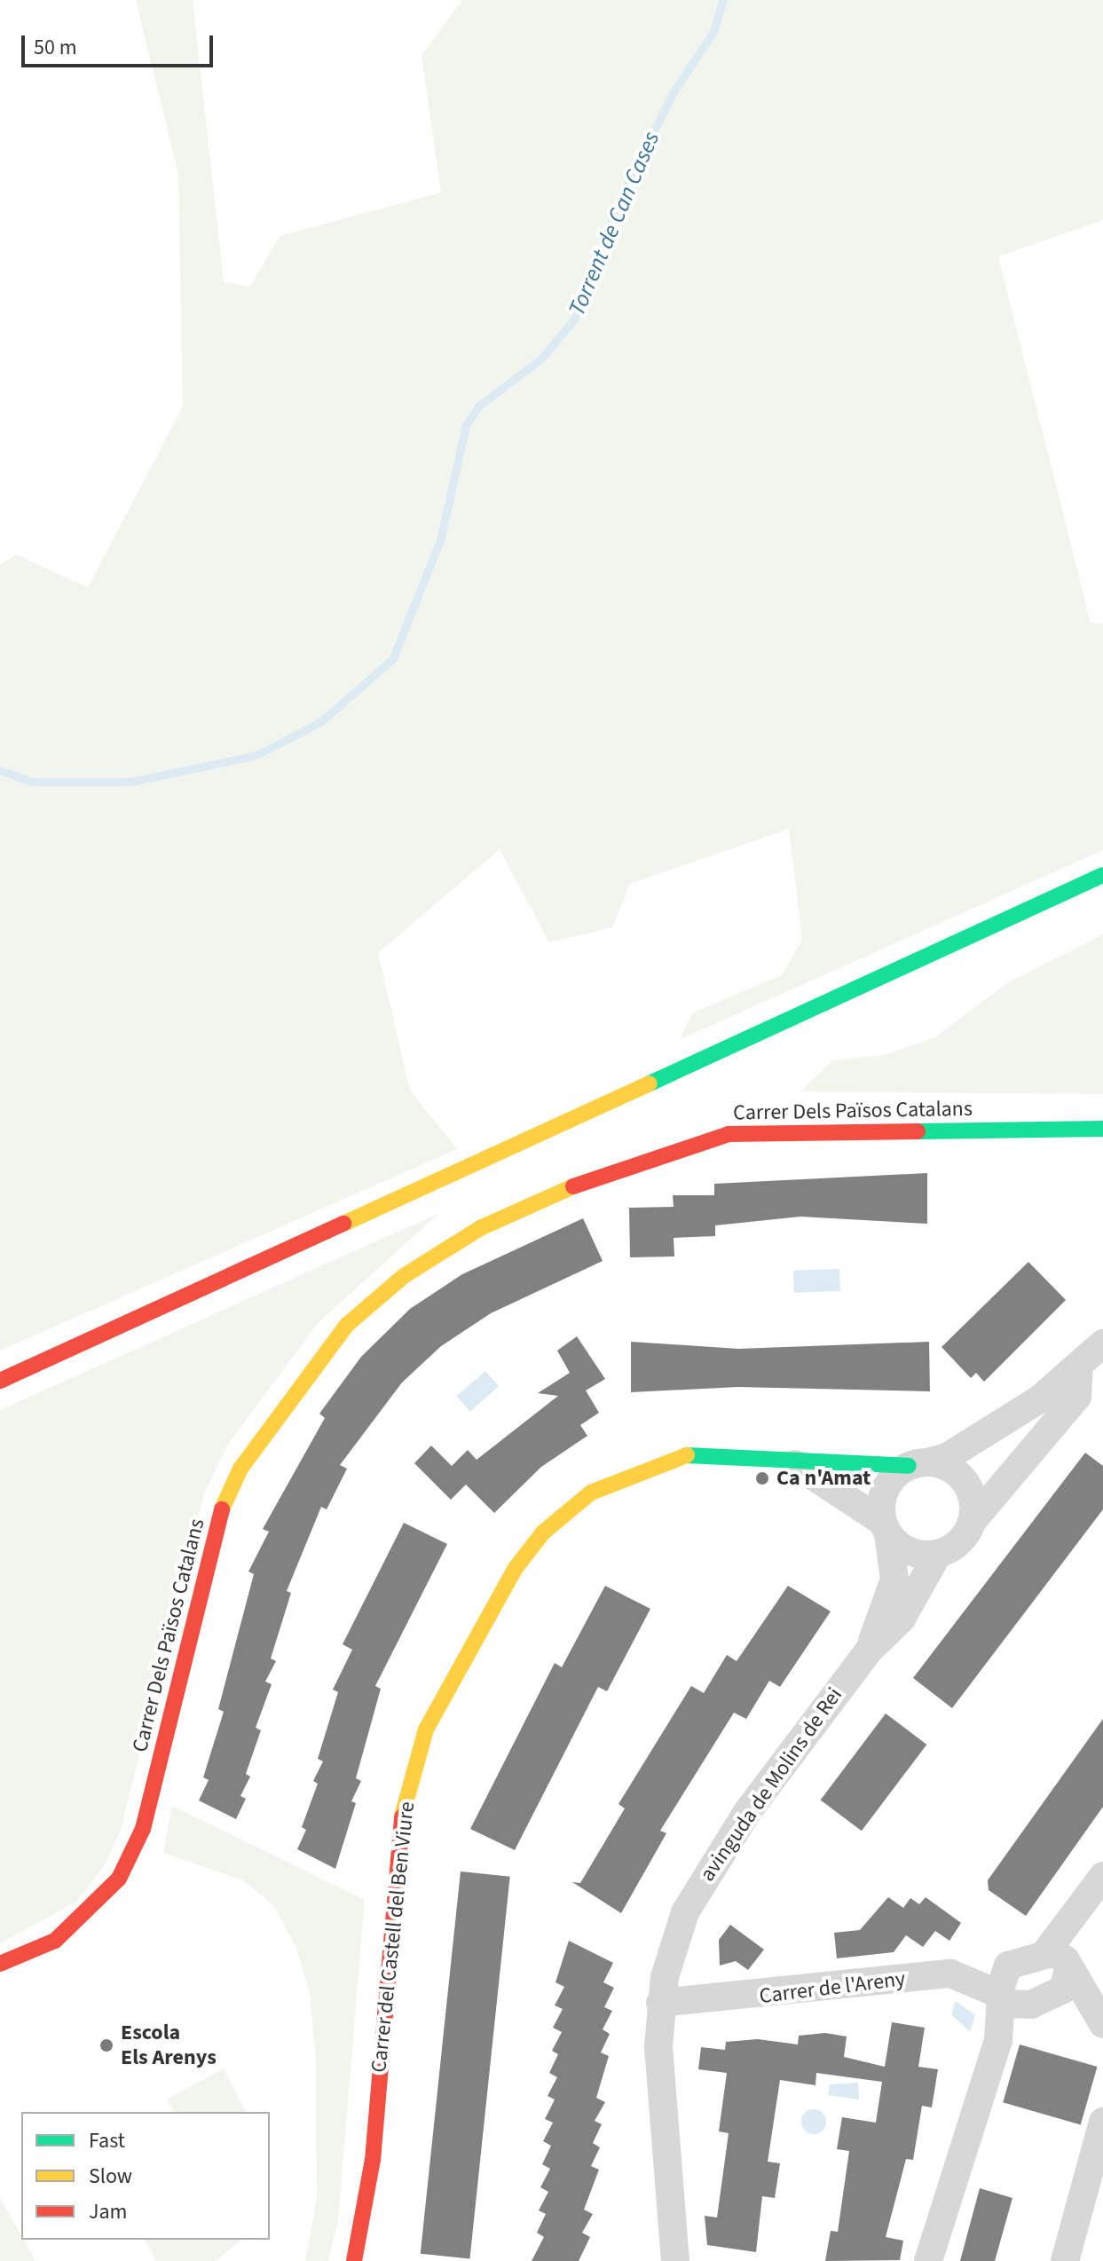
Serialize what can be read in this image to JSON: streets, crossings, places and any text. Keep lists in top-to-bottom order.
{
  "streets": {
    "street": [
      "Carrer Dels Països Catalans",
      "avinguda de Molins de Rei",
      "Carrer del Castell del Ben Viure",
      "Carrer de l'Areny"
    ]
  },
  "crossings": [
    ["avinguda de Molins de Rei", "Carrer del Castell del Ben Viure"],
    ["avinguda de Molins de Rei", "Carrer de l'Areny"]
  ],
  "water": ["Torrent de Can Cases"],
  "places": ["Ca n'Amat", "Escola Els Arenys"],
  "legend": ["Fast", "Slow", "Jam"],
  "scale_bar": "50 m"
}
